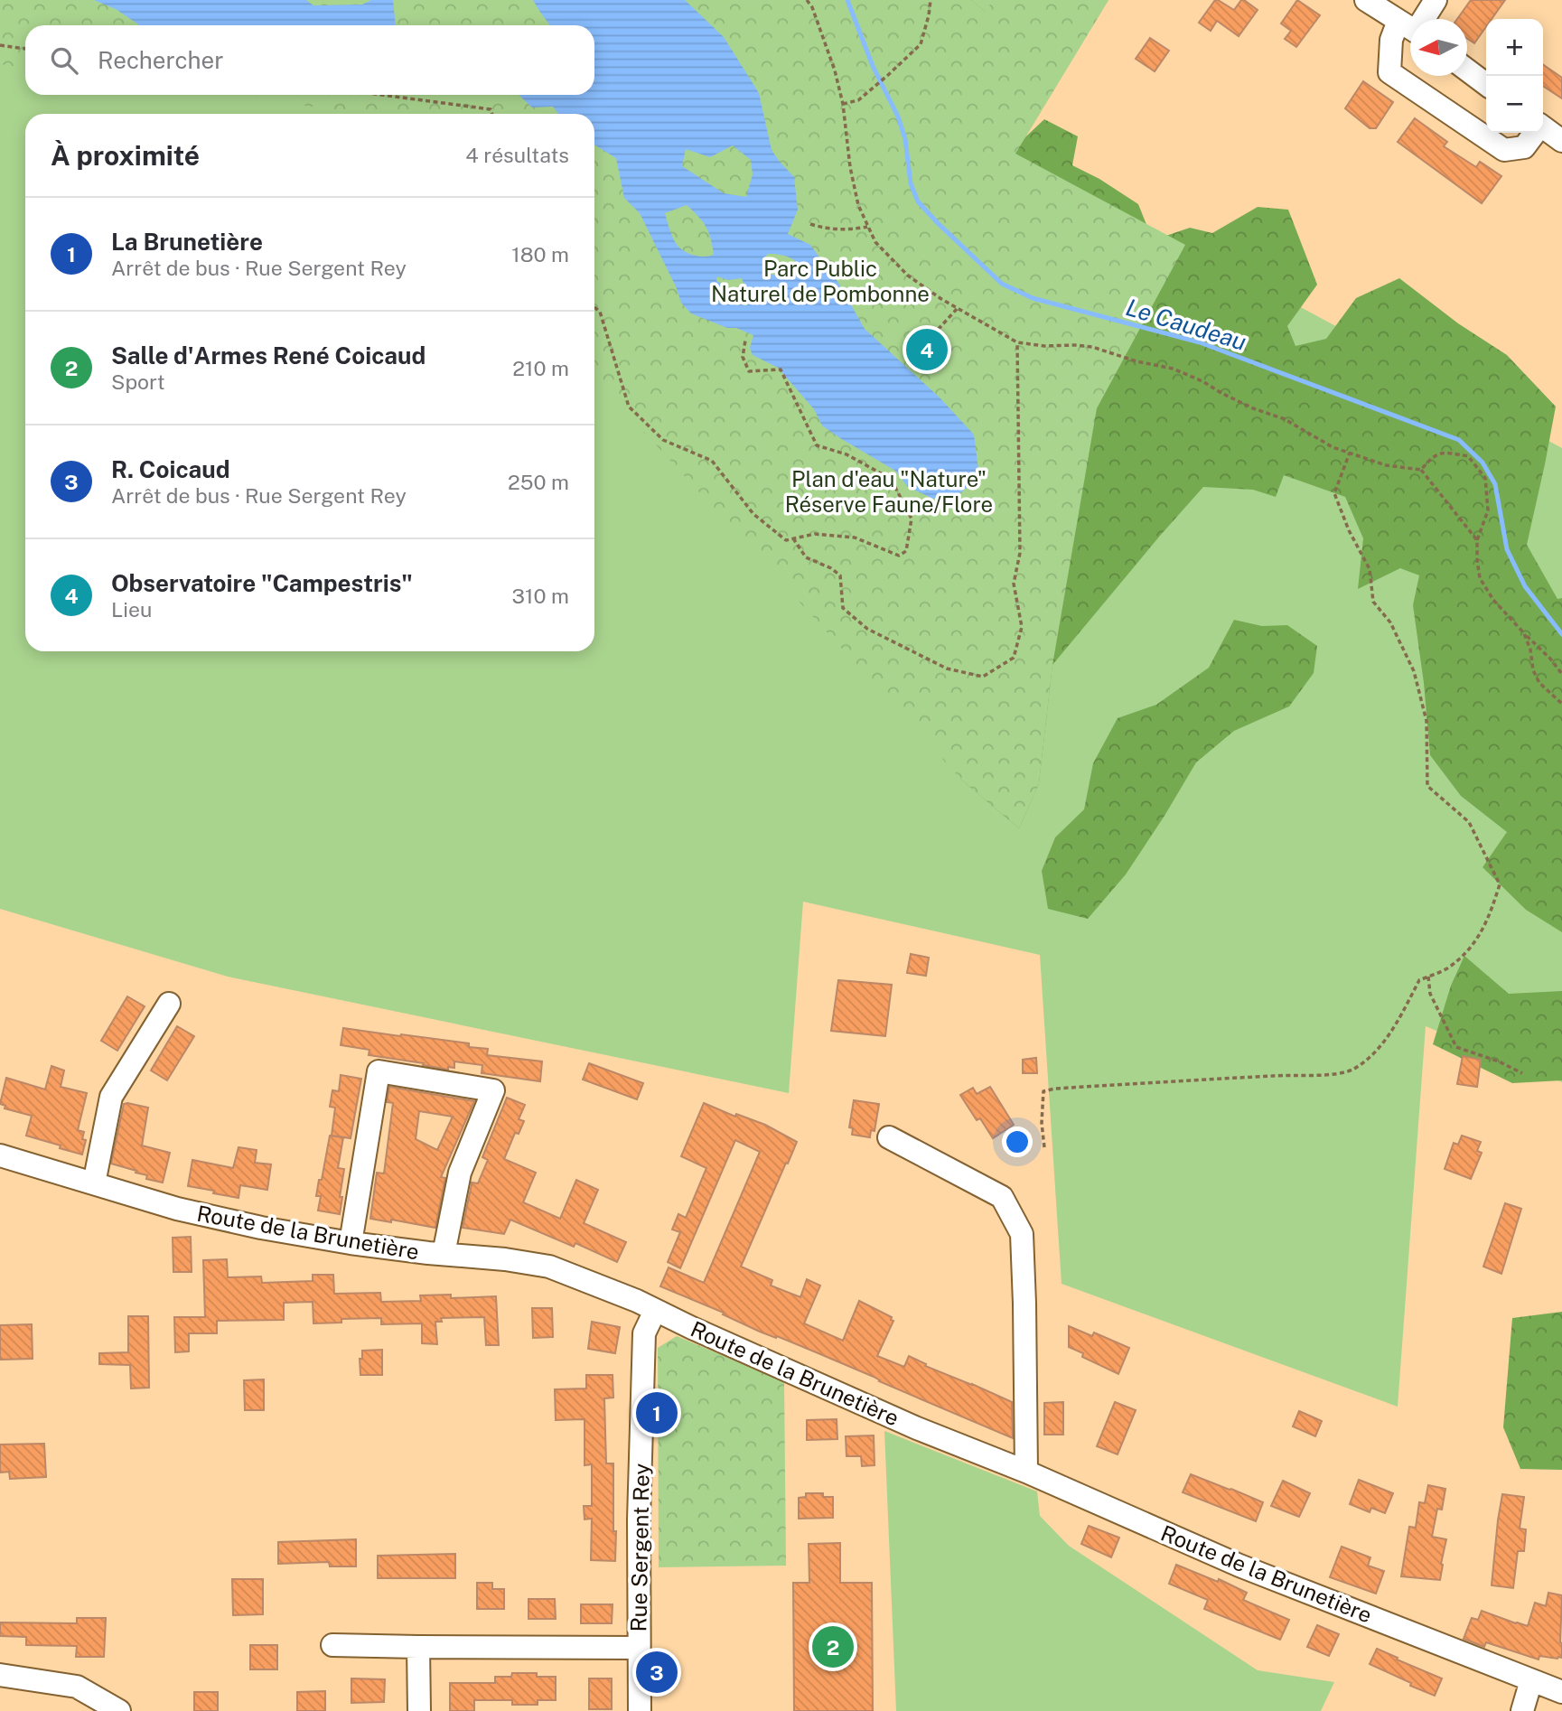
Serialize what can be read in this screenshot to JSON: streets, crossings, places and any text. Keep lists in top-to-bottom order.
{
  "streets": {
    "street": ["Route de la Brunetière", "Rue Sergent Rey"]
  },
  "crossings": [
    ["Route de la Brunetière", "Rue Sergent Rey"]
  ],
  "water": ["Le Caudeau"],
  "parks": ["Parc Public Naturel de Pombonne", "Plan d'eau \"Nature\" Réserve Faune/Flore"],
  "north": "left",
  "page": {
    "map_buttons": ["+", "−"],
    "search": "Rechercher",
    "heading": ["À proximité", "4 résultats"],
    "list": [
      {
        "mark": "1",
        "name": "La Brunetière",
        "note": "Arrêt de bus · Rue Sergent Rey",
        "value": "180 m"
      },
      {
        "mark": "2",
        "name": "Salle d'Armes René Coicaud",
        "note": "Sport",
        "value": "210 m"
      },
      {
        "mark": "3",
        "name": "R. Coicaud",
        "note": "Arrêt de bus · Rue Sergent Rey",
        "value": "250 m"
      },
      {
        "mark": "4",
        "name": "Observatoire \"Campestris\"",
        "note": "Lieu",
        "value": "310 m"
      }
    ],
    "pins": [
      "4",
      "1",
      "2",
      "3"
    ]
  }
}
